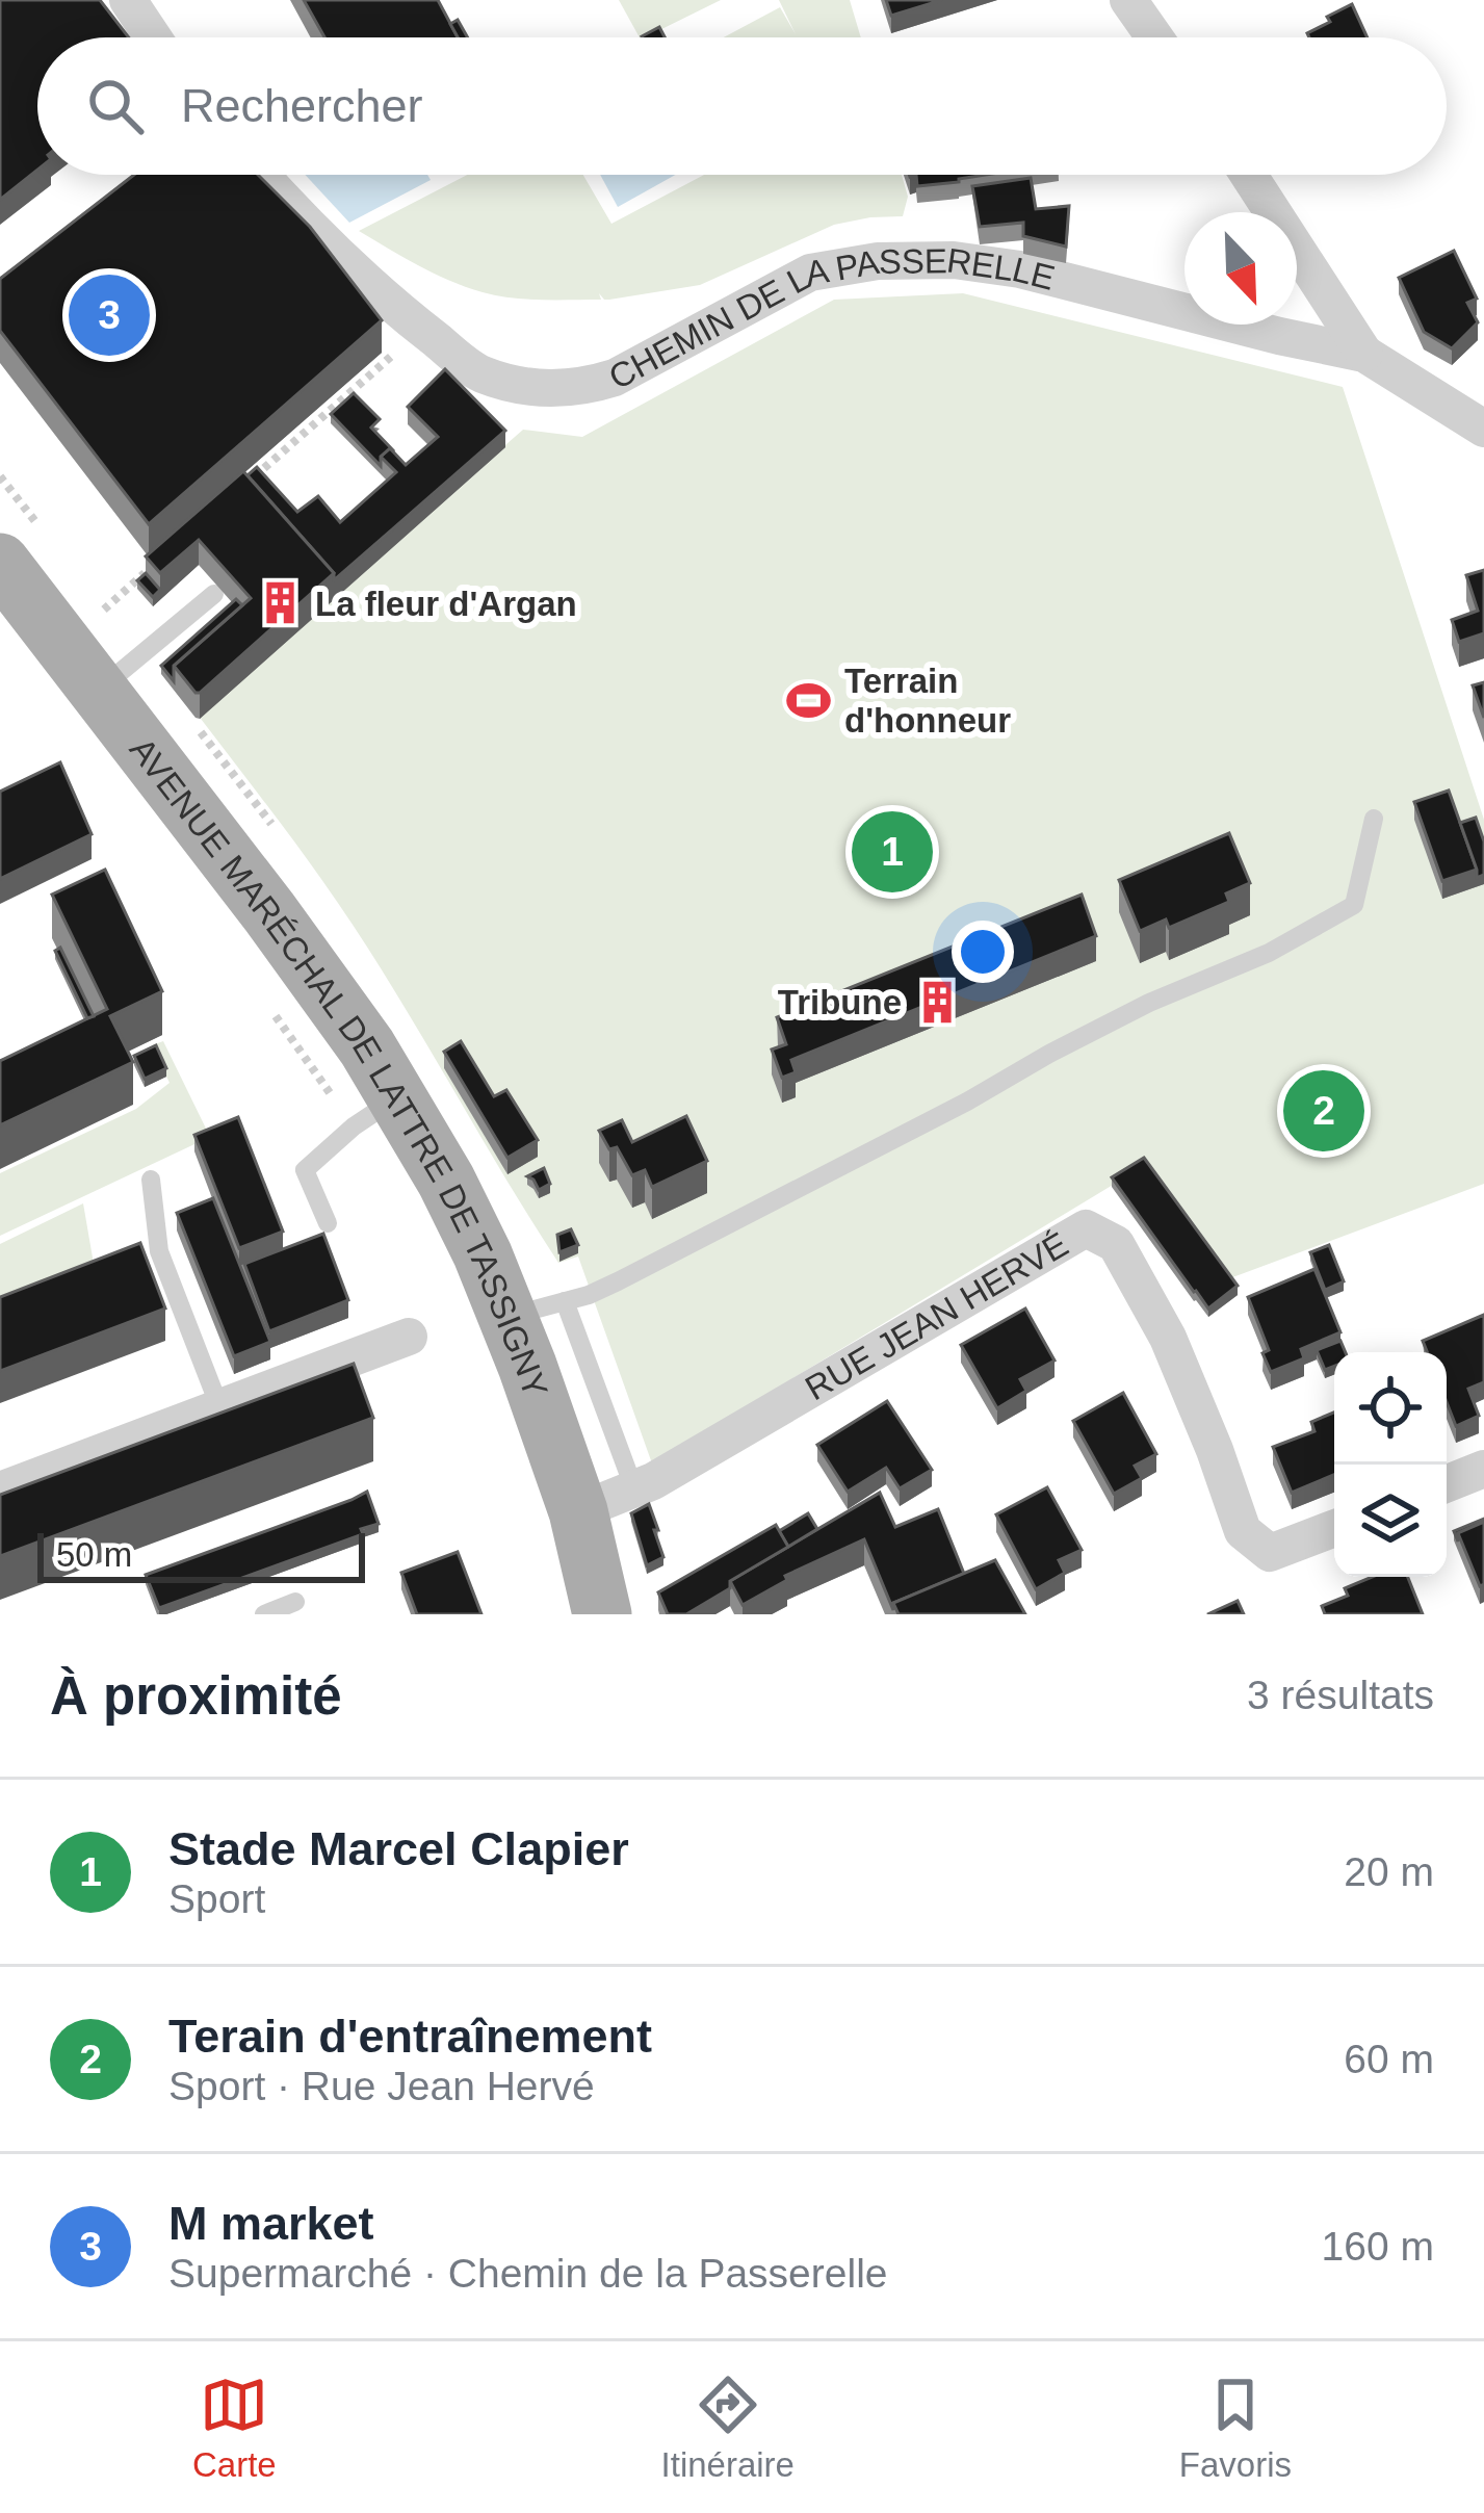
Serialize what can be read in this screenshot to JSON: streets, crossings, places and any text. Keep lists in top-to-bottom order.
{
  "streets": {
    "main road": ["AVENUE MARÉCHAL DE LATTRE DE TASSIGNY"],
    "street": ["CHEMIN DE LA PASSERELLE", "RUE JEAN HERVÉ"]
  },
  "crossings": [
    ["AVENUE MARÉCHAL DE LATTRE DE TASSIGNY", "RUE JEAN HERVÉ"]
  ],
  "places": {
    "building": ["La fleur d'Argan", "Tribune"],
    "sports": ["Terrain d'honneur"]
  },
  "scale_bar": "50 m",
  "north": "bottom right",
  "page": {
    "search": "Rechercher",
    "pins": ["3", "1", "2"],
    "scale": "50 m",
    "heading": ["À proximité", "3 résultats"],
    "list": [
      {
        "mark": "1",
        "name": "Stade Marcel Clapier",
        "note": "Sport",
        "value": "20 m"
      },
      {
        "mark": "2",
        "name": "Terain d'entraînement",
        "note": "Sport · Rue Jean Hervé",
        "value": "60 m"
      },
      {
        "mark": "3",
        "name": "M market",
        "note": "Supermarché · Chemin de la Passerelle",
        "value": "160 m"
      }
    ],
    "nav": ["Carte", "Itinéraire", "Favoris"]
  }
}
